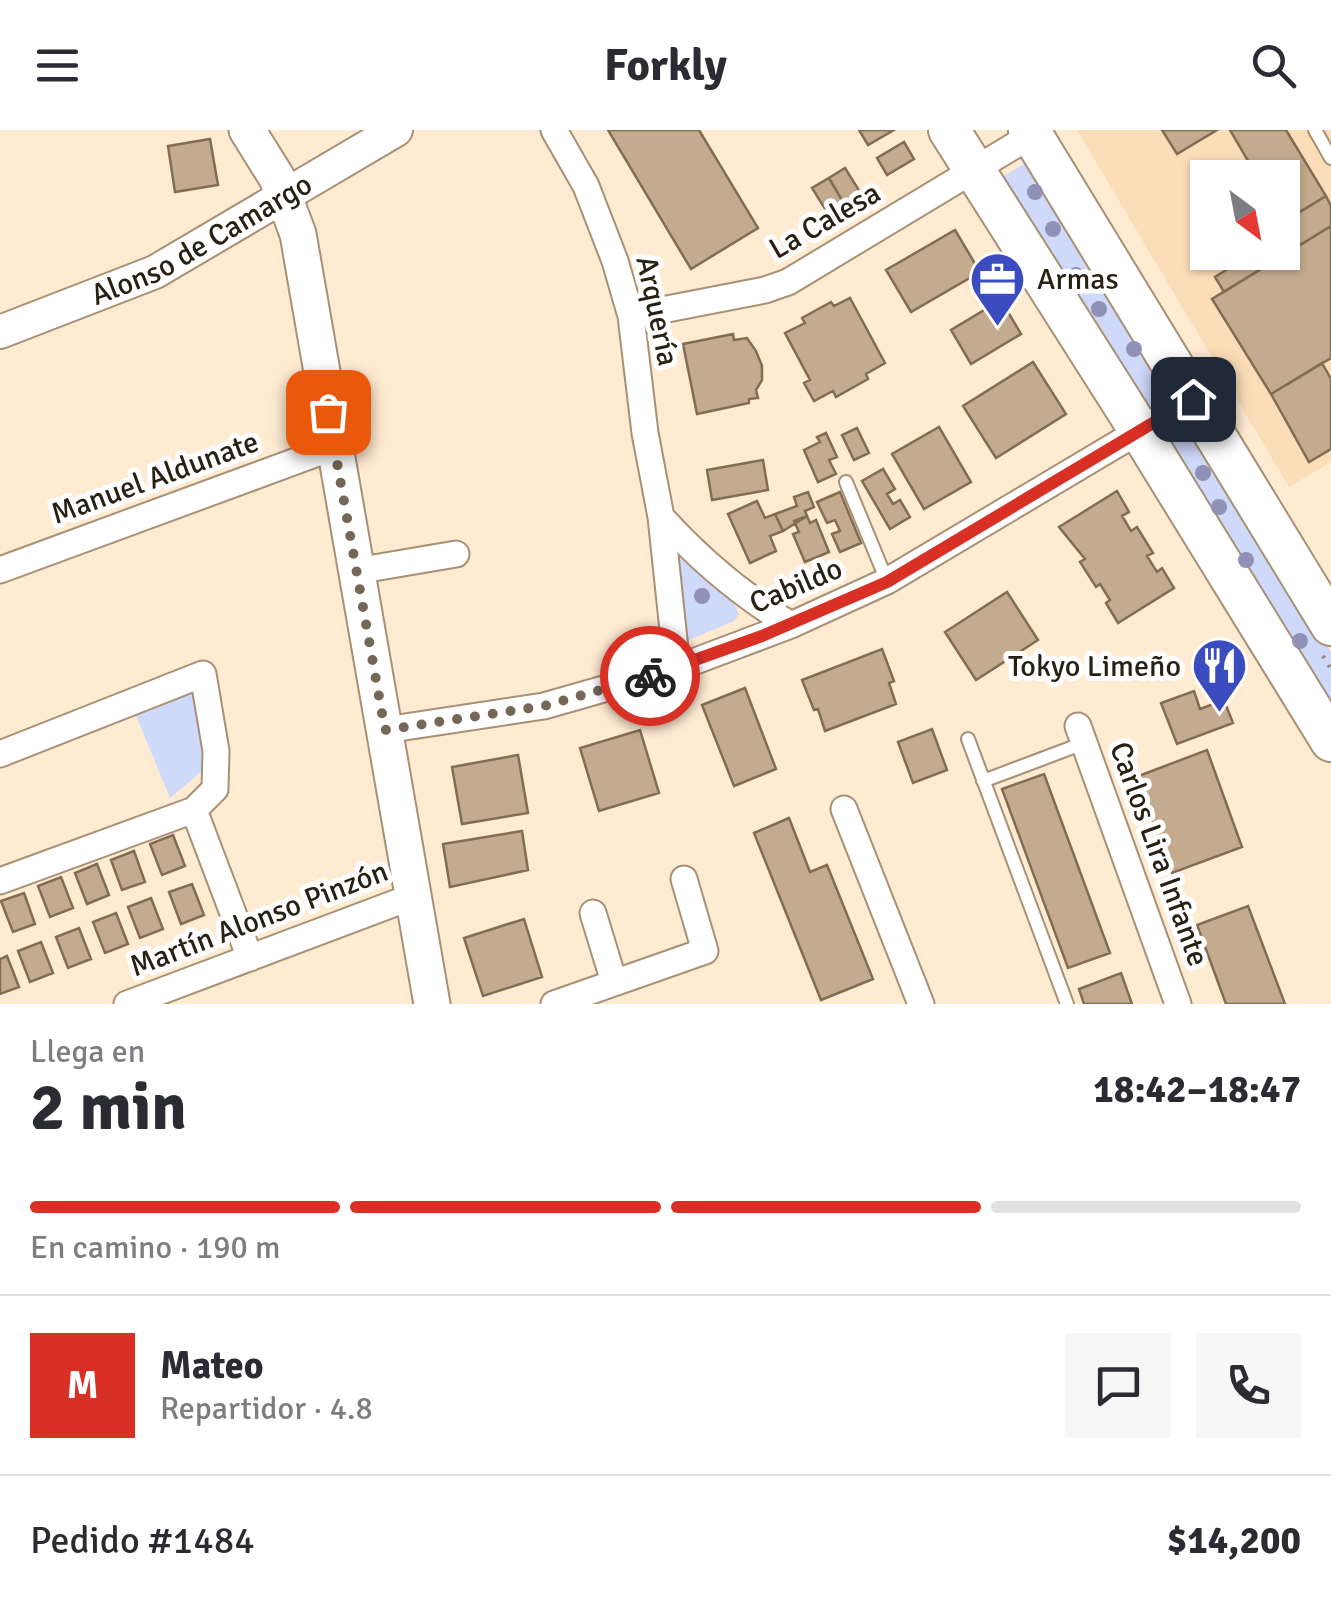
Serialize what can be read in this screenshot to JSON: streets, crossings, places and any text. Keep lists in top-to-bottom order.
{
  "streets": {
    "street": [
      "La Calesa",
      "Alonso de Camargo",
      "Arquería",
      "Manuel Aldunate",
      "Cabildo",
      "Carlos Lira Infante",
      "Martín Alonso Pinzón"
    ]
  },
  "crossings": [
    ["La Calesa", "Arquería"],
    ["Arquería", "Cabildo"]
  ],
  "places": {
    "office": ["Armas"],
    "restaurant": ["Tokyo Limeño"]
  },
  "north": "bottom right",
  "page": {
    "header": "Forkly",
    "heading": ["2 min", "Llega en", "18:42–18:47"],
    "panel": [
      "Mateo",
      "Repartidor · 4.8",
      "Pedido #1484",
      "$14,200"
    ],
    "bar": "En camino · 190 m",
    "round": "M"
  }
}
